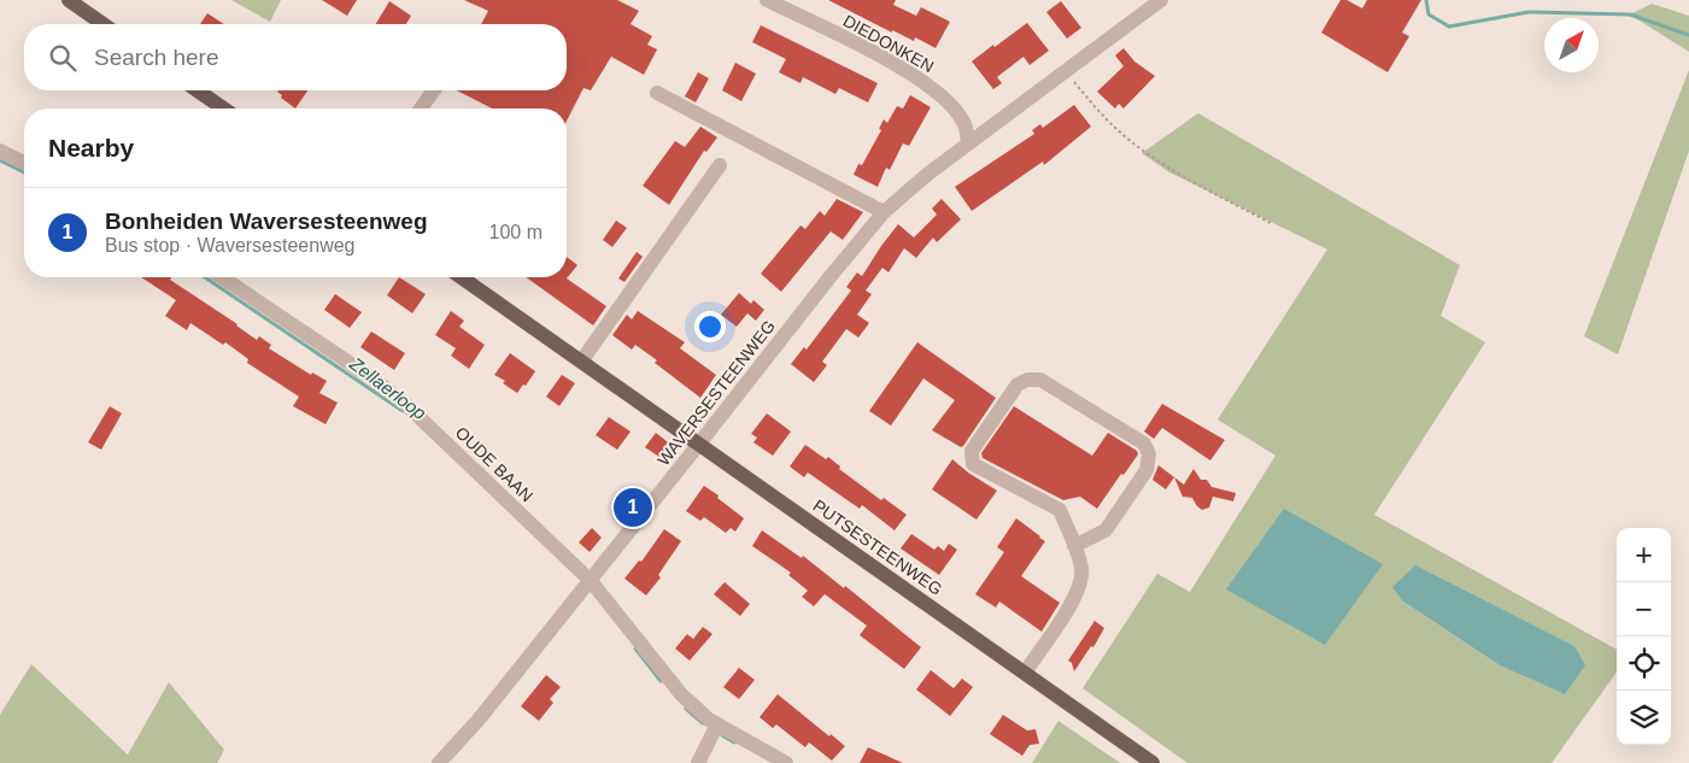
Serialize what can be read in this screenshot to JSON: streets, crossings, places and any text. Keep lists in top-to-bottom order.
{
  "streets": {
    "main road": ["PUTSESTEENWEG"],
    "street": ["DIEDONKEN", "WAVERSESTEENWEG", "OUDE BAAN"]
  },
  "crossings": [
    ["DIEDONKEN", "WAVERSESTEENWEG"],
    ["WAVERSESTEENWEG", "OUDE BAAN"],
    ["WAVERSESTEENWEG", "PUTSESTEENWEG"]
  ],
  "water": ["Zellaerloop"],
  "north": "top right",
  "page": {
    "search": "Search here",
    "heading": "Nearby",
    "list": [
      {
        "mark": "1",
        "name": "Bonheiden Waversesteenweg",
        "note": "Bus stop · Waversesteenweg",
        "value": "100 m"
      }
    ],
    "pins": "1",
    "map_buttons": ["+", "−"]
  }
}
